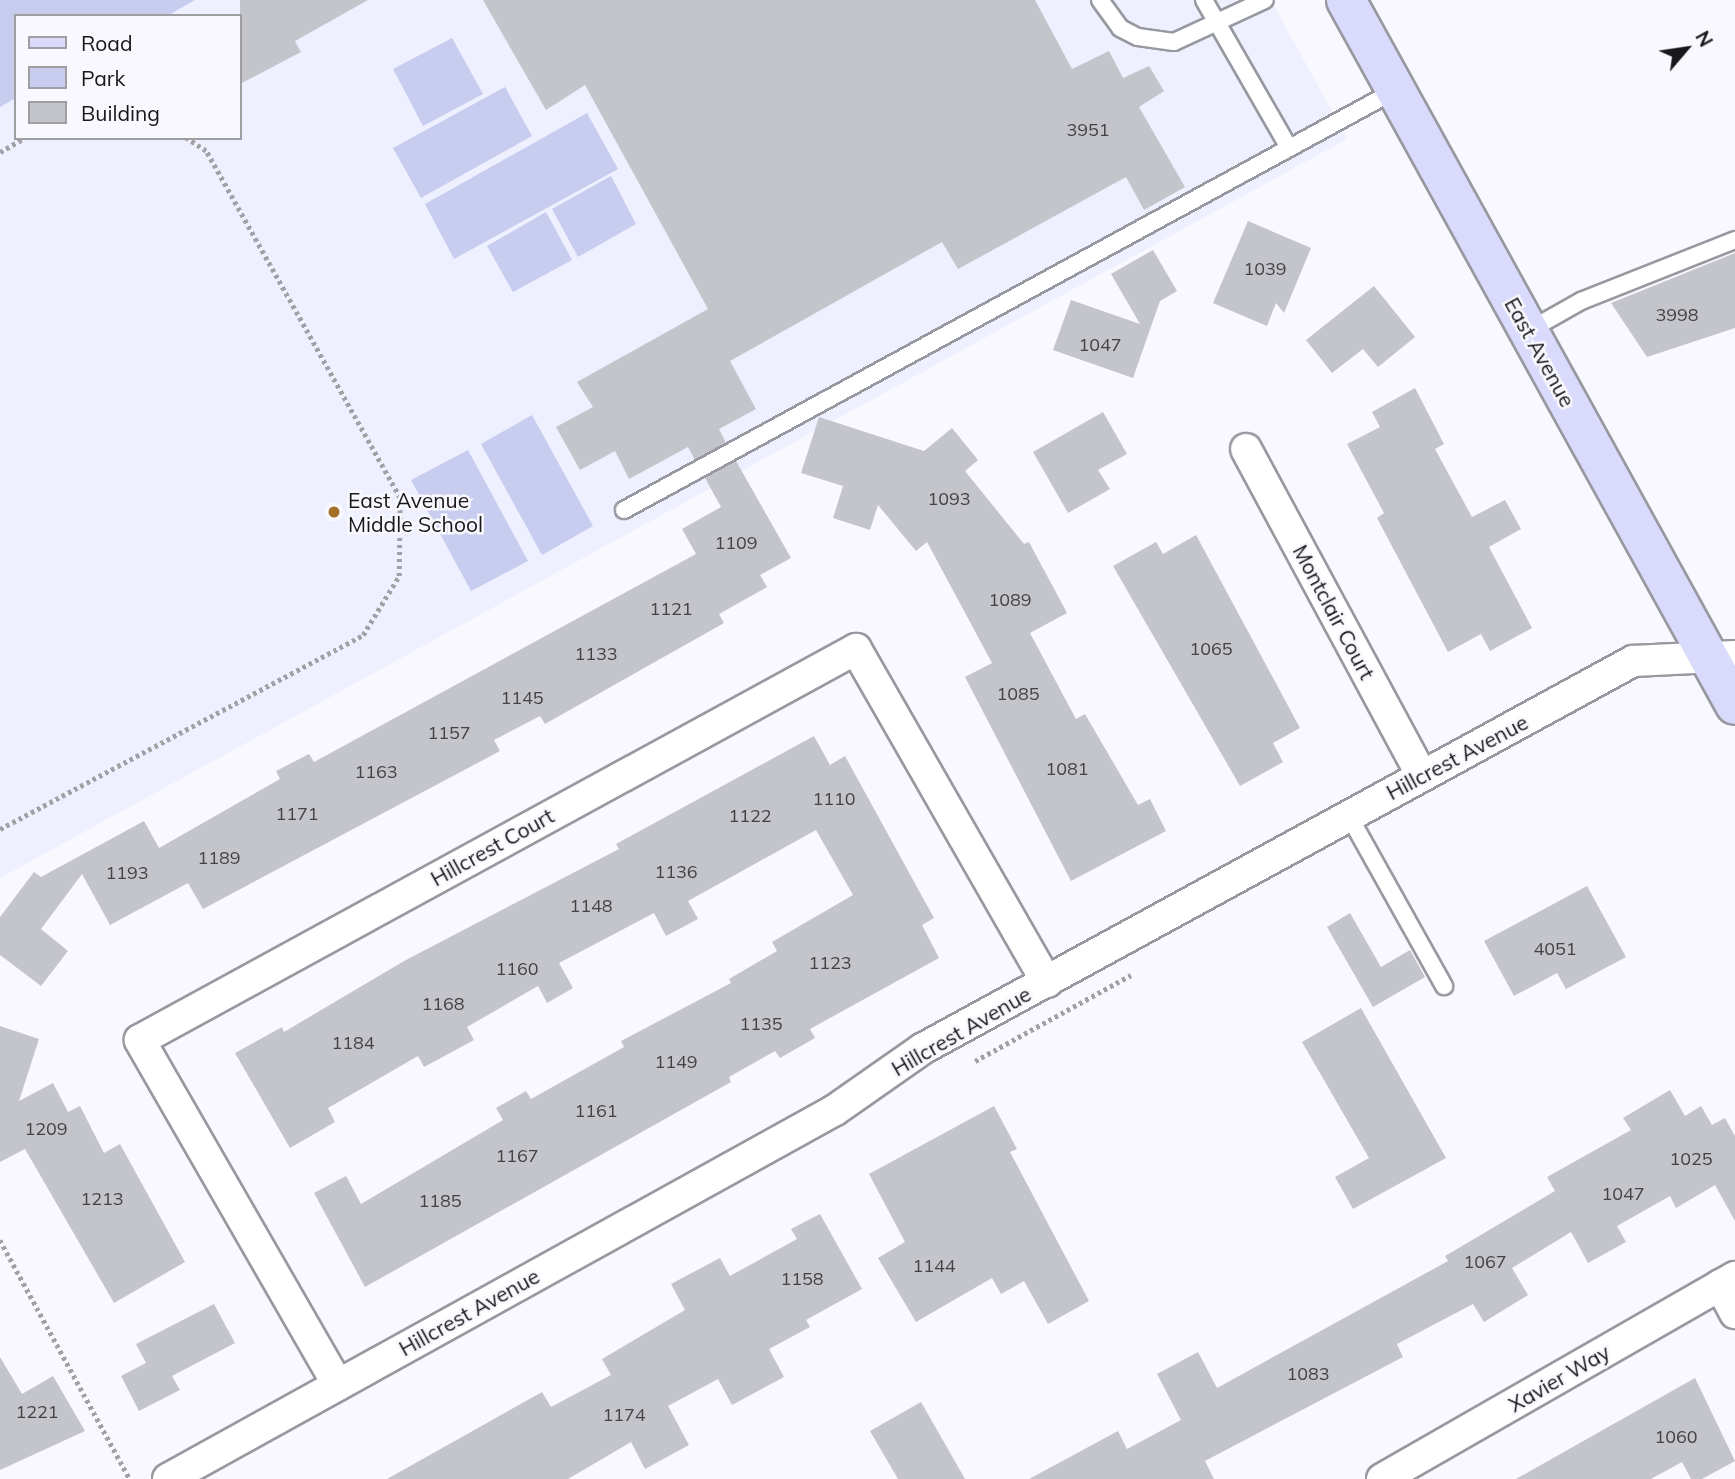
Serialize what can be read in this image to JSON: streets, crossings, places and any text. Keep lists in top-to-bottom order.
{
  "streets": {
    "main road": ["East Avenue"],
    "street": [
      "Montclair Court",
      "Hillcrest Avenue",
      "Hillcrest Court",
      "Xavier Way"
    ]
  },
  "crossings": [
    ["East Avenue", "Hillcrest Avenue"],
    ["Montclair Court", "Hillcrest Avenue"],
    ["Hillcrest Avenue", "Hillcrest Court"]
  ],
  "places": ["East Avenue Middle School"],
  "house_numbers": [
    "3951",
    "1039",
    "3998",
    "1047",
    "1093",
    "1109",
    "1089",
    "1121",
    "1065",
    "1133",
    "1085",
    "1145",
    "1157",
    "1081",
    "1163",
    "1110",
    "1171",
    "1122",
    "1189",
    "1136",
    "1193",
    "1148",
    "4051",
    "1123",
    "1160",
    "1168",
    "1135",
    "1184",
    "1149",
    "1161",
    "1209",
    "1167",
    "1025",
    "1047",
    "1213",
    "1185",
    "1067",
    "1144",
    "1158",
    "1083",
    "1221",
    "1174",
    "1060"
  ],
  "legend": ["Road", "Park", "Building"],
  "north": "top right"
}
